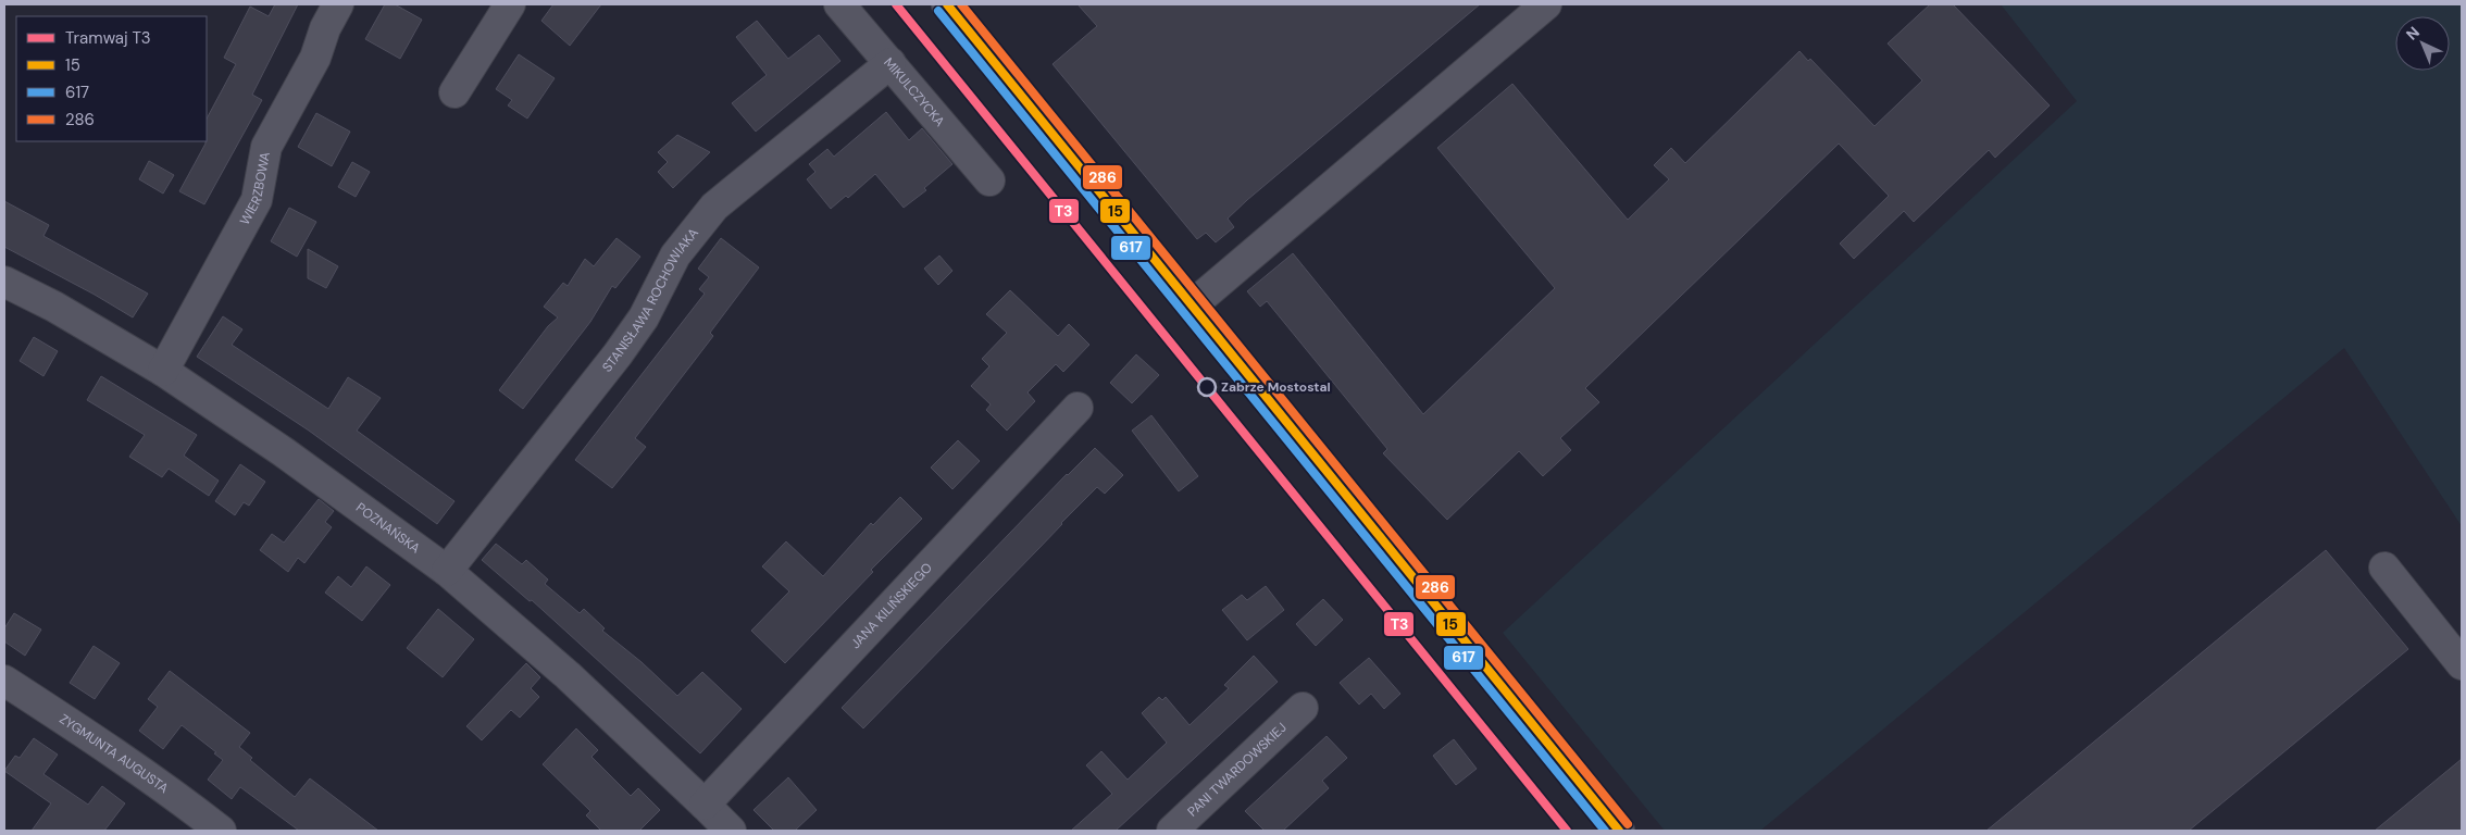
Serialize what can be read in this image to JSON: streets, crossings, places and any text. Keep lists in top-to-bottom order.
{
  "streets": {
    "street": [
      "MIKULCZYCKA",
      "WIERZBOWA",
      "STANISŁAWA ROCHOWIAKA",
      "POZNAŃSKA",
      "JANA KILIŃSKIEGO",
      "ZYGMUNTA AUGUSTA",
      "PANI TWARDOWSKIEJ"
    ]
  },
  "crossings": [
    ["MIKULCZYCKA", "STANISŁAWA ROCHOWIAKA"],
    ["WIERZBOWA", "POZNAŃSKA"],
    ["STANISŁAWA ROCHOWIAKA", "POZNAŃSKA"],
    ["POZNAŃSKA", "JANA KILIŃSKIEGO"]
  ],
  "places": ["Zabrze Mostostal"],
  "lines": [
    "tram line T3",
    "transit line 15",
    "transit line 286",
    "transit line 617"
  ],
  "legend": [
    "Tramwaj T3",
    "15",
    "617",
    "286"
  ],
  "north": "top left"
}
